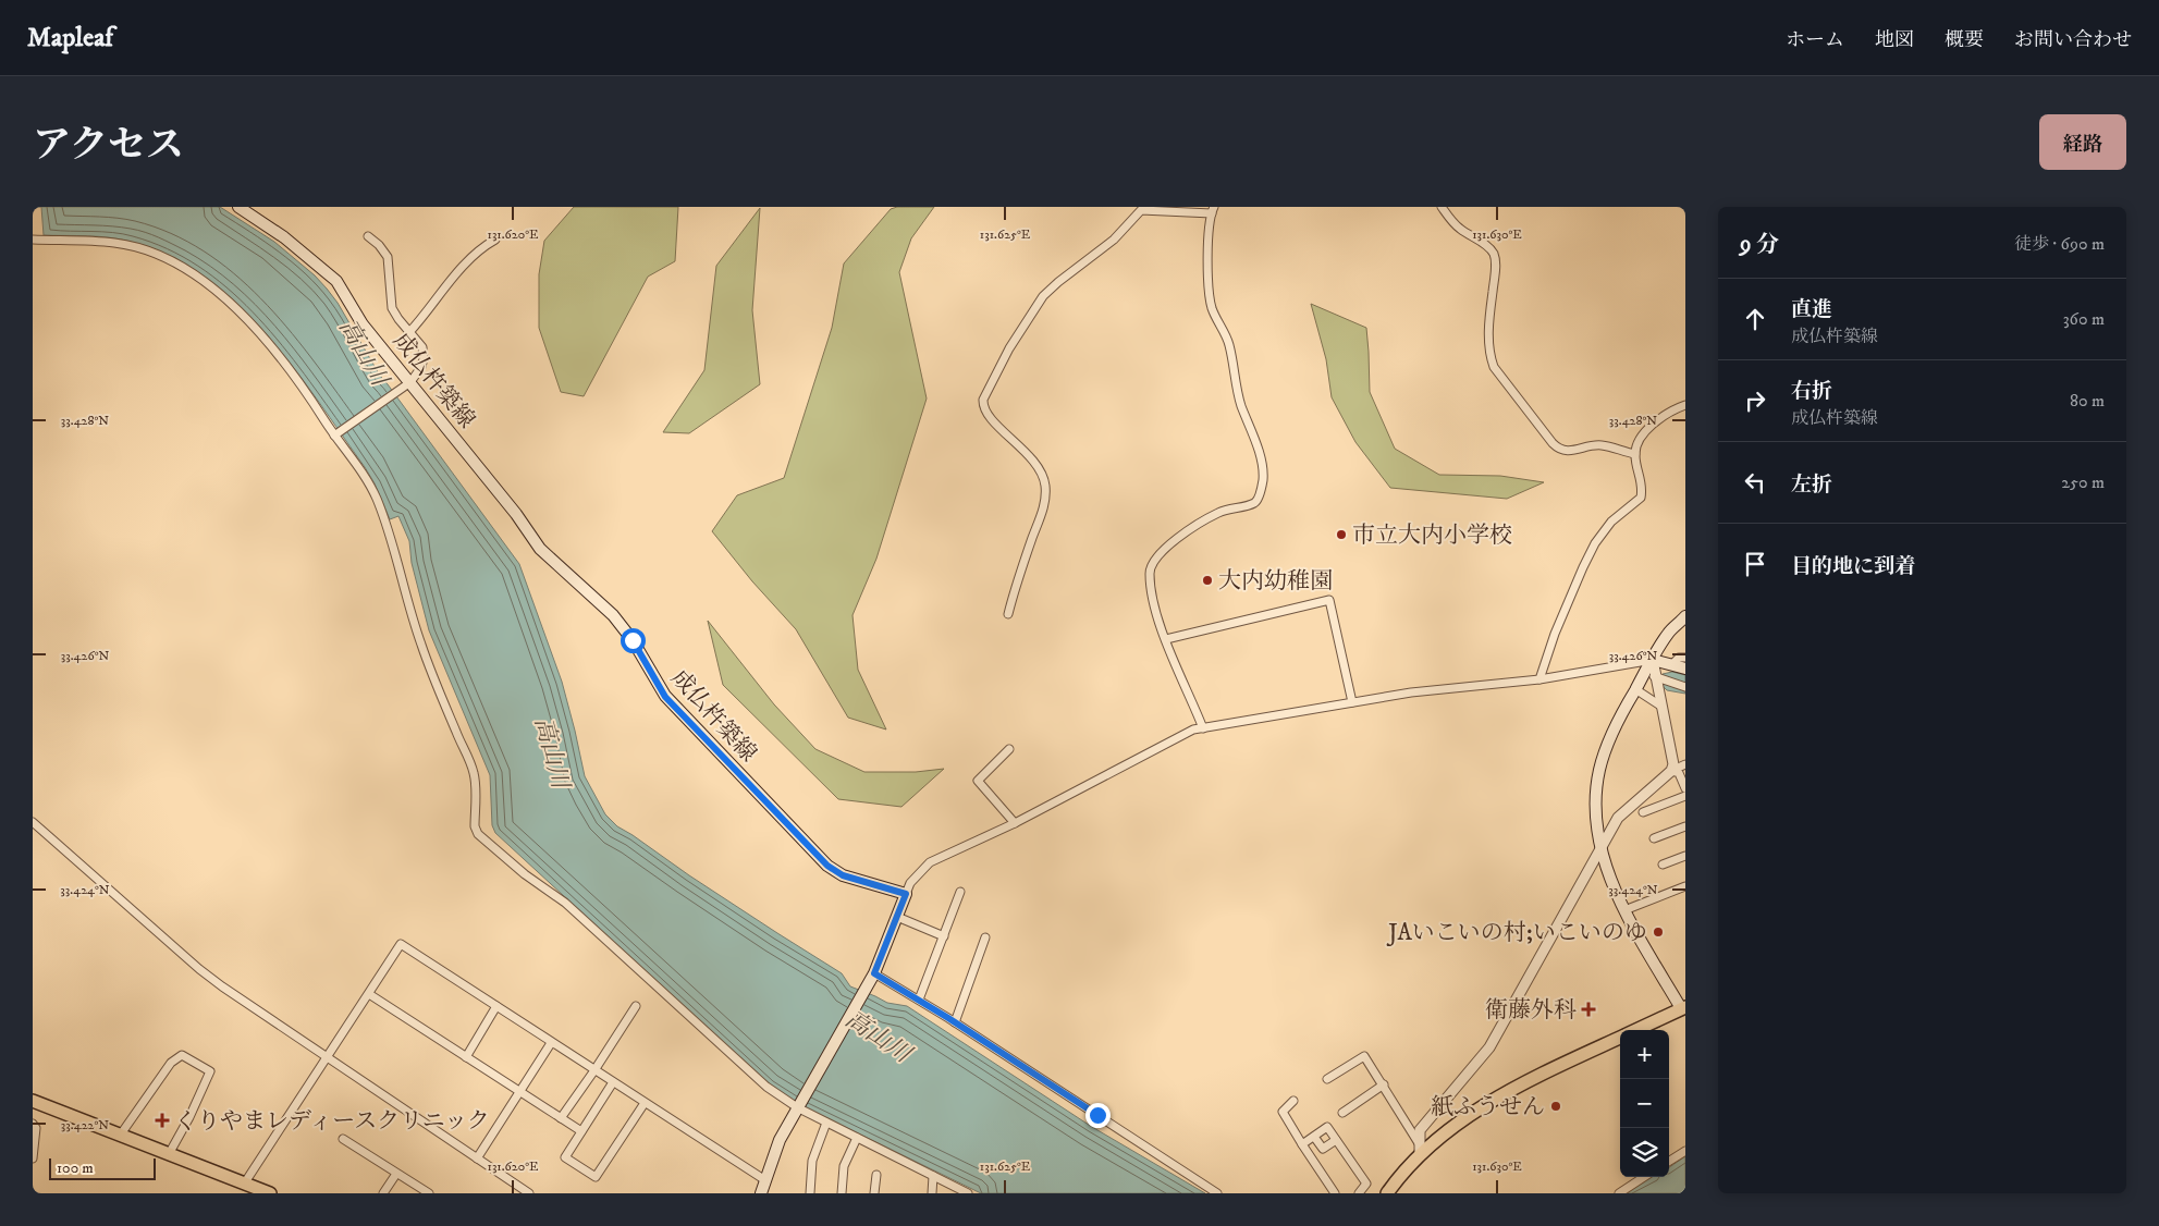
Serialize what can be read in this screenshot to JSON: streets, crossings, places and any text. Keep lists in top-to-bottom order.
{
  "streets": {
    "main road": ["成仏杵築線"]
  },
  "water": ["高山川"],
  "places": {
    "other": [
      "市立大内小学校",
      "大内幼稚園",
      "JAいこいの村;いこいのゆ",
      "紙ふうせん"
    ],
    "health": ["衛藤外科", "くりやまレディースクリニック"]
  },
  "scale_bar": "100 m",
  "page": {
    "header": "Mapleaf",
    "nav": [
      "ホーム",
      "地図",
      "概要",
      "お問い合わせ"
    ],
    "title": "アクセス",
    "buttons": "経路",
    "heading": ["9 分", "徒歩 · 690 m"],
    "list": [
      ["直進", "成仏杵築線", "360 m"],
      ["右折", "成仏杵築線", "80 m"],
      ["左折", "250 m"],
      "目的地に到着"
    ],
    "map_buttons": ["+", "−"],
    "scale": "100 m"
  },
  "coordinates": [
    "131.620°E",
    "131.625°E",
    "131.630°E",
    "33.428°N",
    "33.426°N",
    "33.424°N",
    "33.422°N"
  ]
}
